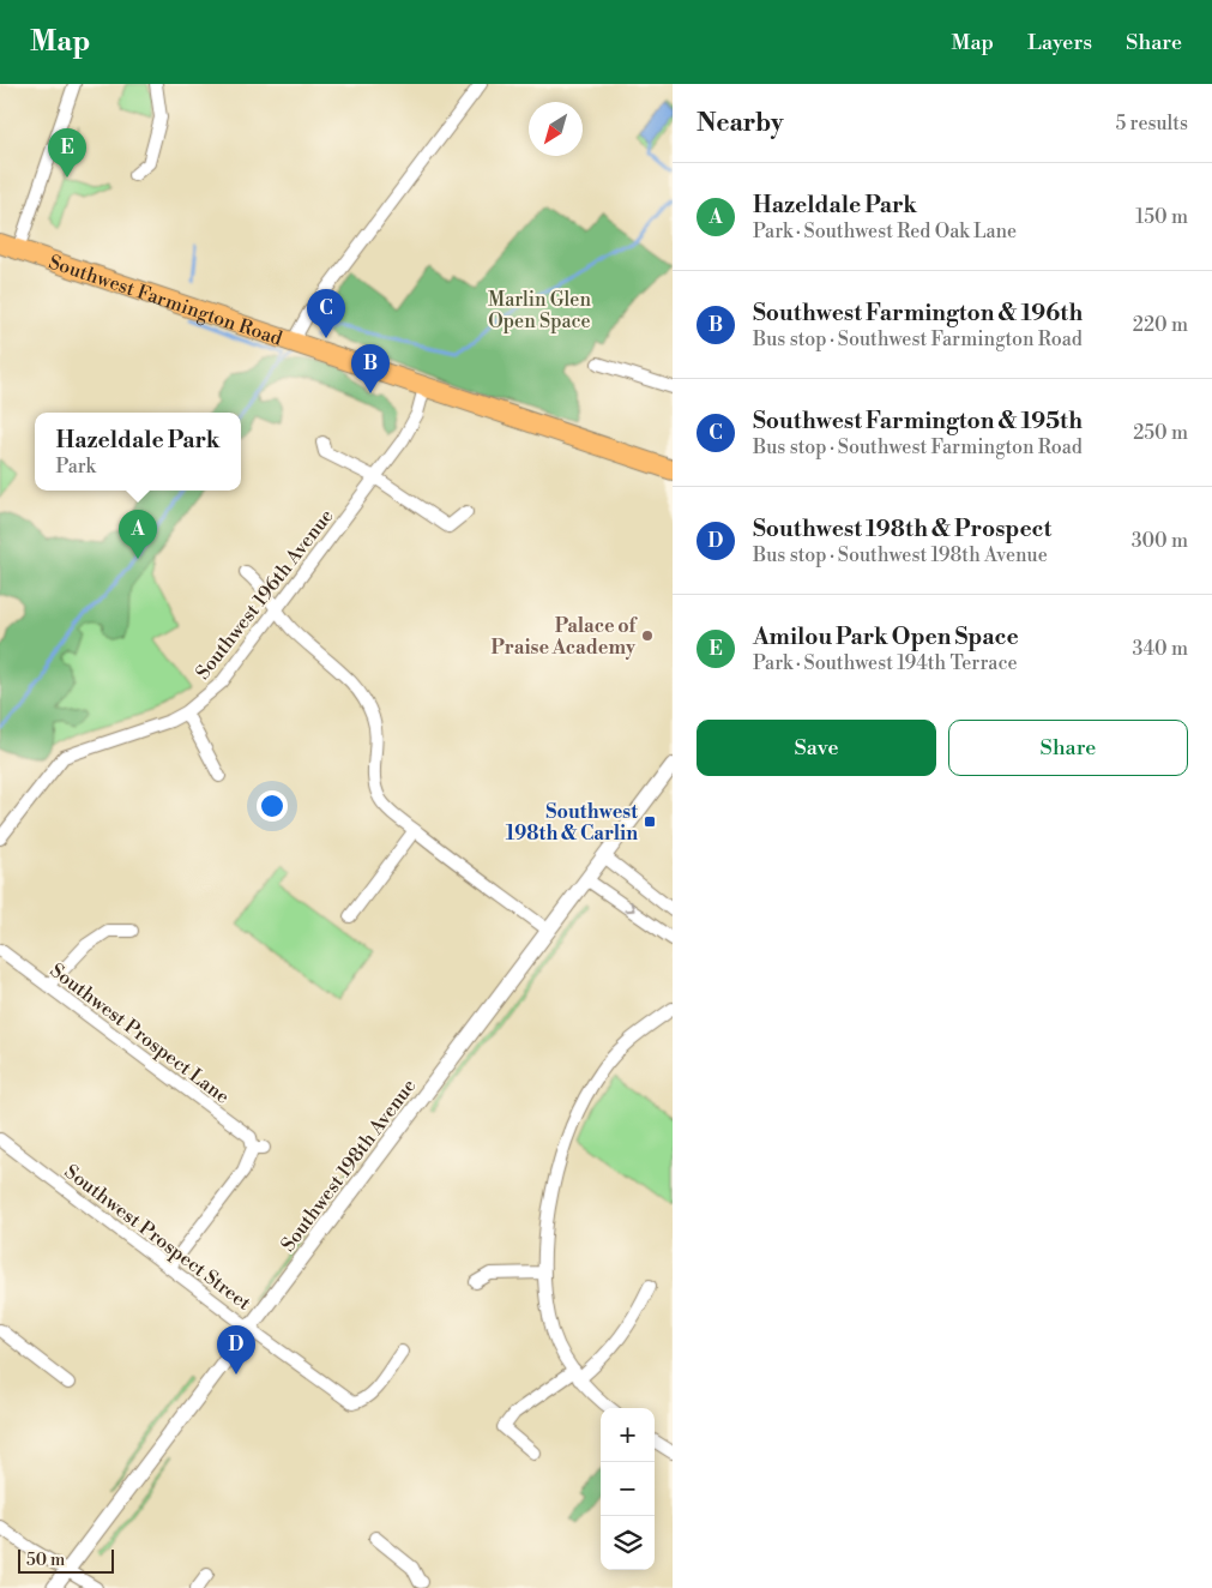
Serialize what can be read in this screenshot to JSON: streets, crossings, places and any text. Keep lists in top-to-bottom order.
{
  "streets": {
    "main road": ["Southwest Farmington Road"],
    "street": [
      "Southwest 196th Avenue",
      "Southwest Prospect Lane",
      "Southwest 198th Avenue",
      "Southwest Prospect Street"
    ]
  },
  "crossings": [
    ["Southwest Farmington Road", "Southwest 196th Avenue"],
    ["Southwest Prospect Lane", "Southwest Prospect Street"],
    ["Southwest 198th Avenue", "Southwest Prospect Street"]
  ],
  "parks": ["Marlin Glen Open Space"],
  "places": {
    "other": ["Palace of Praise Academy"],
    "transit": ["Southwest 198th & Carlin"]
  },
  "scale_bar": "50 m",
  "north": "bottom left",
  "page": {
    "header": "Map",
    "nav": ["Map", "Layers", "Share"],
    "heading": ["Nearby", "5 results"],
    "pins": [
      "E",
      "C",
      "B",
      "A",
      "D"
    ],
    "list": [
      {
        "mark": "A",
        "name": "Hazeldale Park",
        "note": "Park · Southwest Red Oak Lane",
        "value": "150 m"
      },
      {
        "mark": "B",
        "name": "Southwest Farmington & 196th",
        "note": "Bus stop · Southwest Farmington Road",
        "value": "220 m"
      },
      {
        "mark": "C",
        "name": "Southwest Farmington & 195th",
        "note": "Bus stop · Southwest Farmington Road",
        "value": "250 m"
      },
      {
        "mark": "D",
        "name": "Southwest 198th & Prospect",
        "note": "Bus stop · Southwest 198th Avenue",
        "value": "300 m"
      },
      {
        "mark": "E",
        "name": "Amilou Park Open Space",
        "note": "Park · Southwest 194th Terrace",
        "value": "340 m"
      }
    ],
    "popup": ["Hazeldale Park", "Park"],
    "buttons": ["Save", "Share"],
    "map_buttons": ["+", "−"],
    "scale": "50 m"
  }
}
